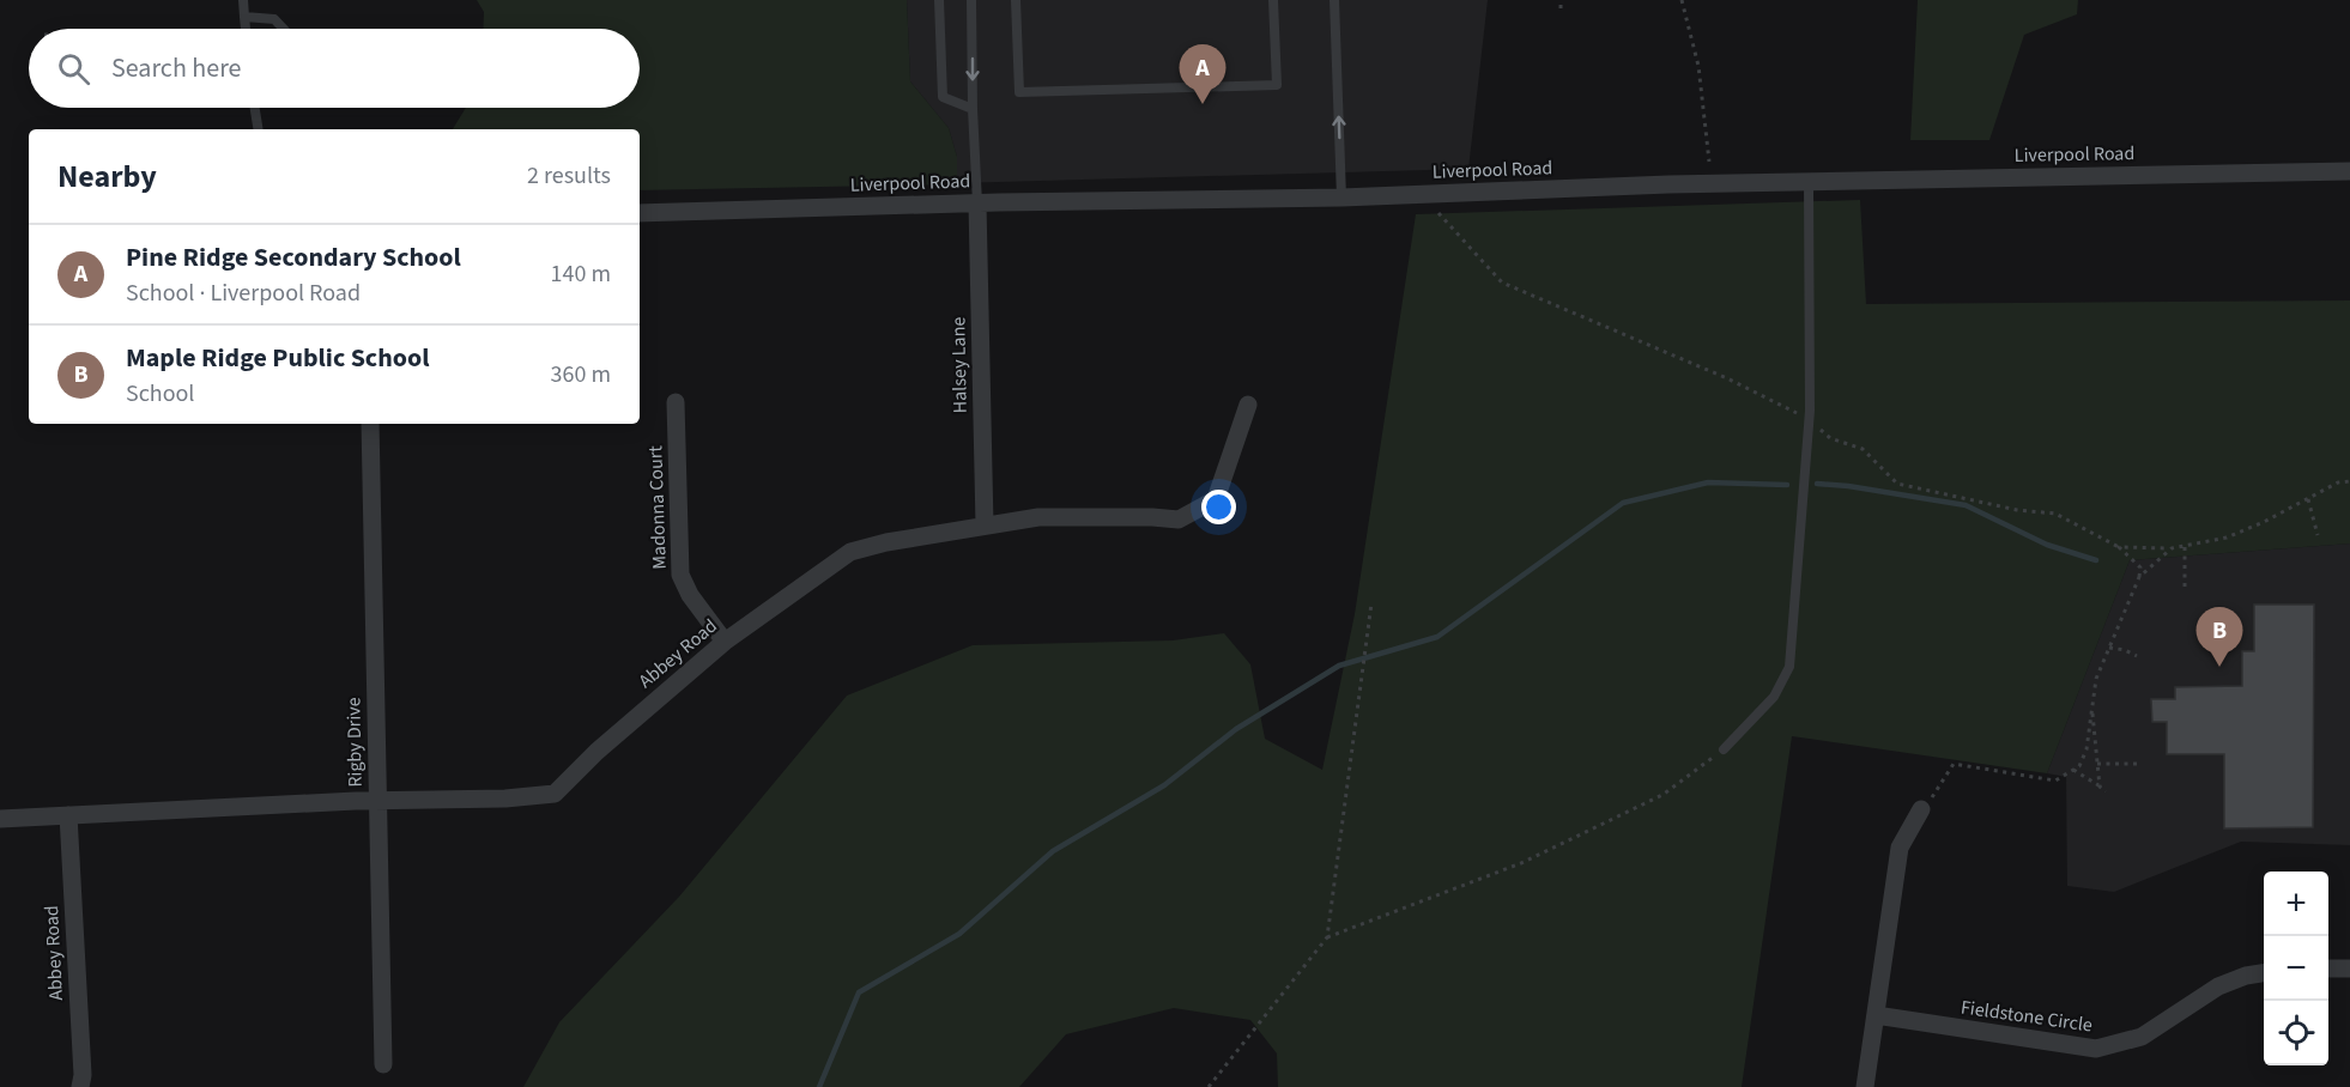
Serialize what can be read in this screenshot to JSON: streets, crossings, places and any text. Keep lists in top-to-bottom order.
{
  "streets": {
    "street": [
      "Liverpool Road",
      "Halsey Lane",
      "Madonna Court",
      "Abbey Road",
      "Rigby Drive",
      "Fieldstone Circle"
    ]
  },
  "crossings": [
    ["Liverpool Road", "Halsey Lane"],
    ["Halsey Lane", "Abbey Road"],
    ["Madonna Court", "Abbey Road"],
    ["Abbey Road", "Rigby Drive"]
  ],
  "page": {
    "search": "Search here",
    "pins": ["A", "B"],
    "heading": ["Nearby", "2 results"],
    "list": [
      {
        "mark": "A",
        "name": "Pine Ridge Secondary School",
        "note": "School · Liverpool Road",
        "value": "140 m"
      },
      {
        "mark": "B",
        "name": "Maple Ridge Public School",
        "note": "School",
        "value": "360 m"
      }
    ],
    "map_buttons": ["+", "−"]
  }
}
